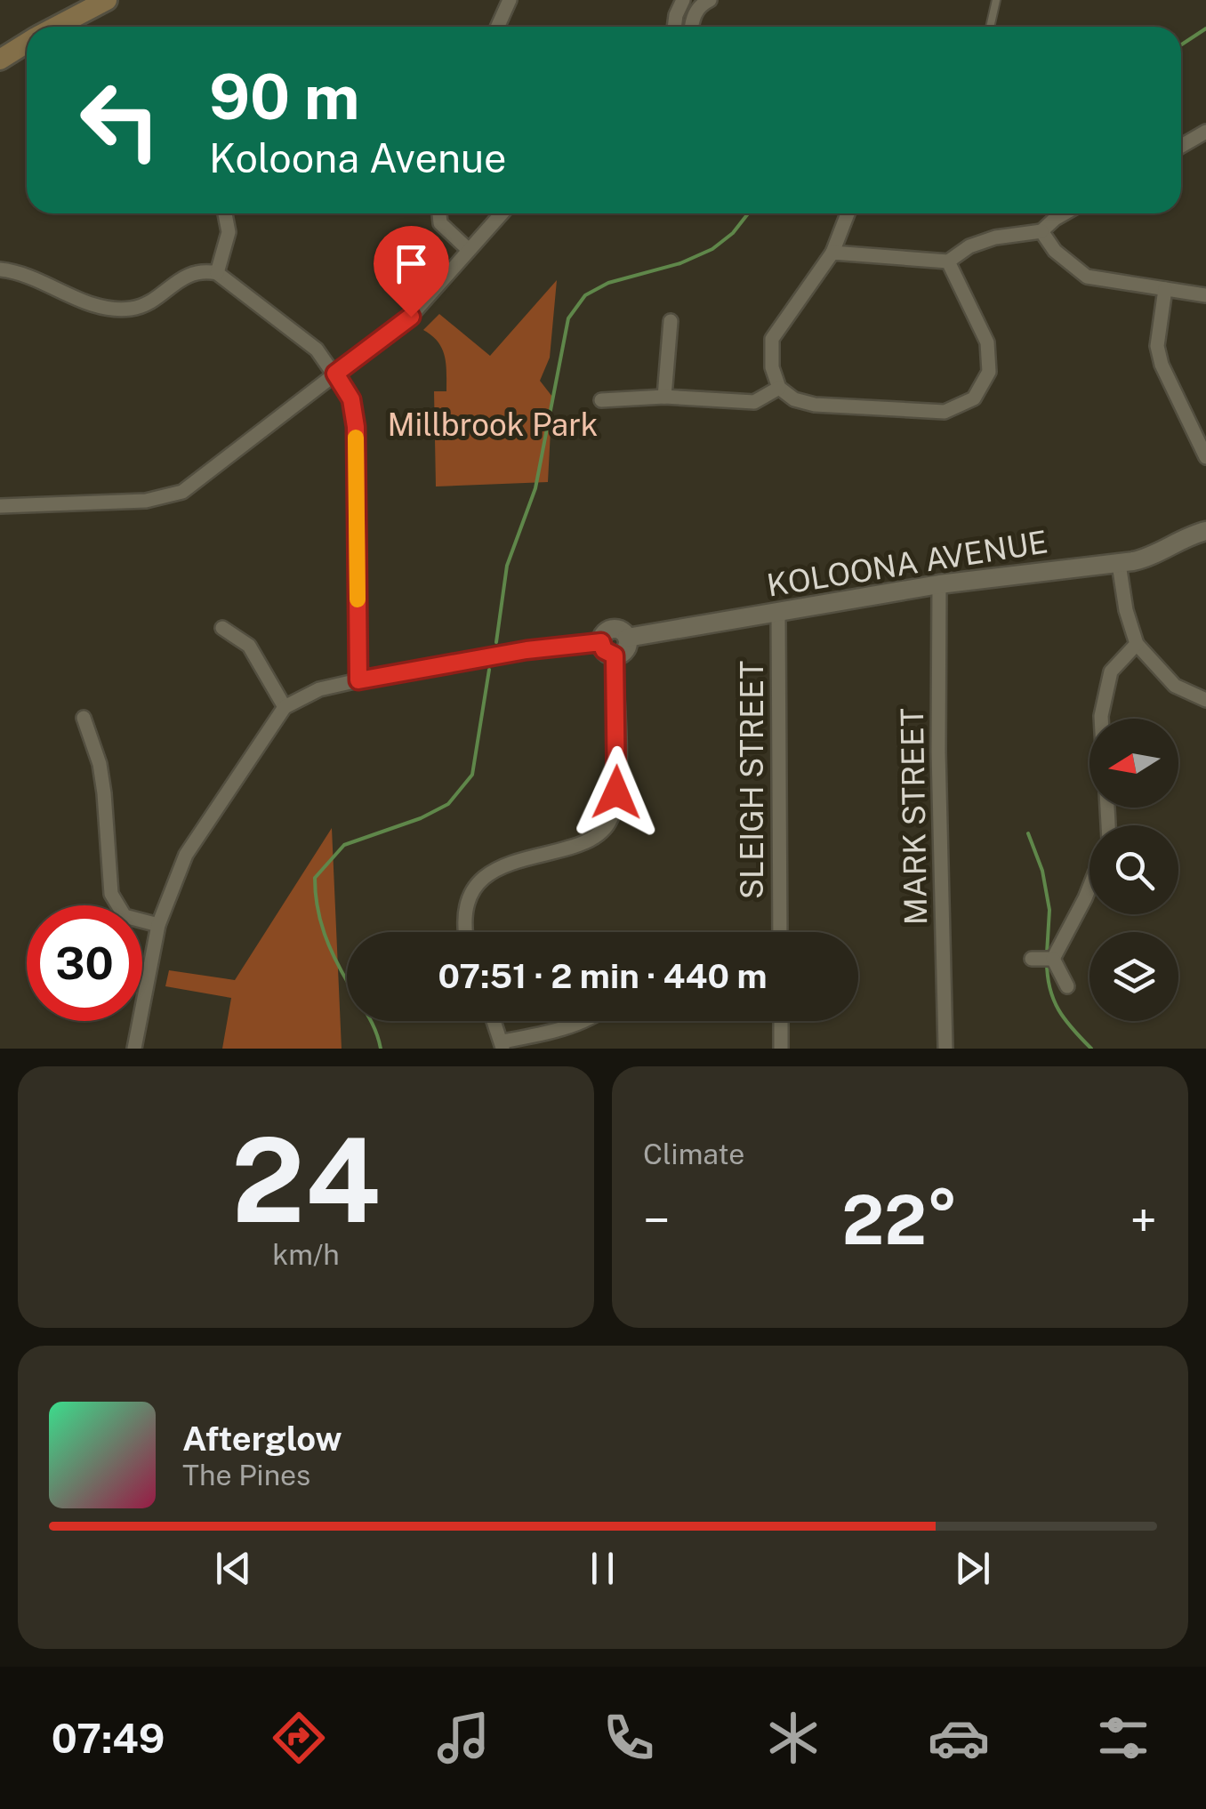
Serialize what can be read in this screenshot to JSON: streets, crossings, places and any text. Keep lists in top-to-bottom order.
{
  "streets": {
    "street": ["KOLOONA AVENUE", "SLEIGH STREET", "MARK STREET"]
  },
  "crossings": [
    ["KOLOONA AVENUE", "SLEIGH STREET"],
    ["KOLOONA AVENUE", "MARK STREET"]
  ],
  "parks": ["Millbrook Park"],
  "north": "left",
  "page": {
    "turn": ["90 m", "Koloona Avenue"],
    "limit": "30",
    "trip": "07:51 · 2 min · 440 m",
    "tile": [
      ["24", "km/h"],
      "Climate"
    ],
    "heat": ["−", "22°", "+"],
    "song": ["Afterglow", "The Pines"],
    "tabs": "07:49"
  }
}
